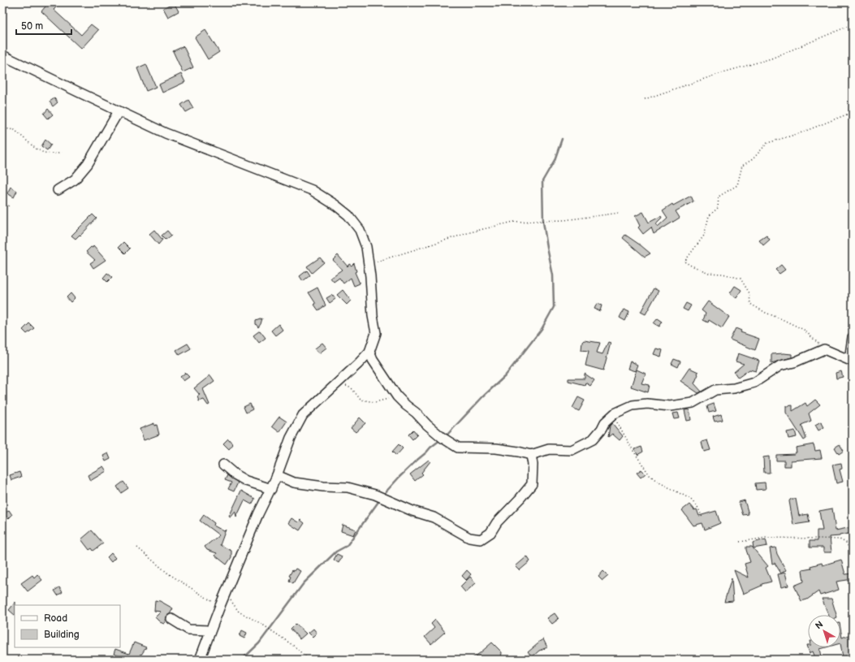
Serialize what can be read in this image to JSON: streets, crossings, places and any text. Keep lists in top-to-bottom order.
{
  "legend": ["Road", "Building"],
  "scale_bar": "50 m",
  "north": "top left"
}
